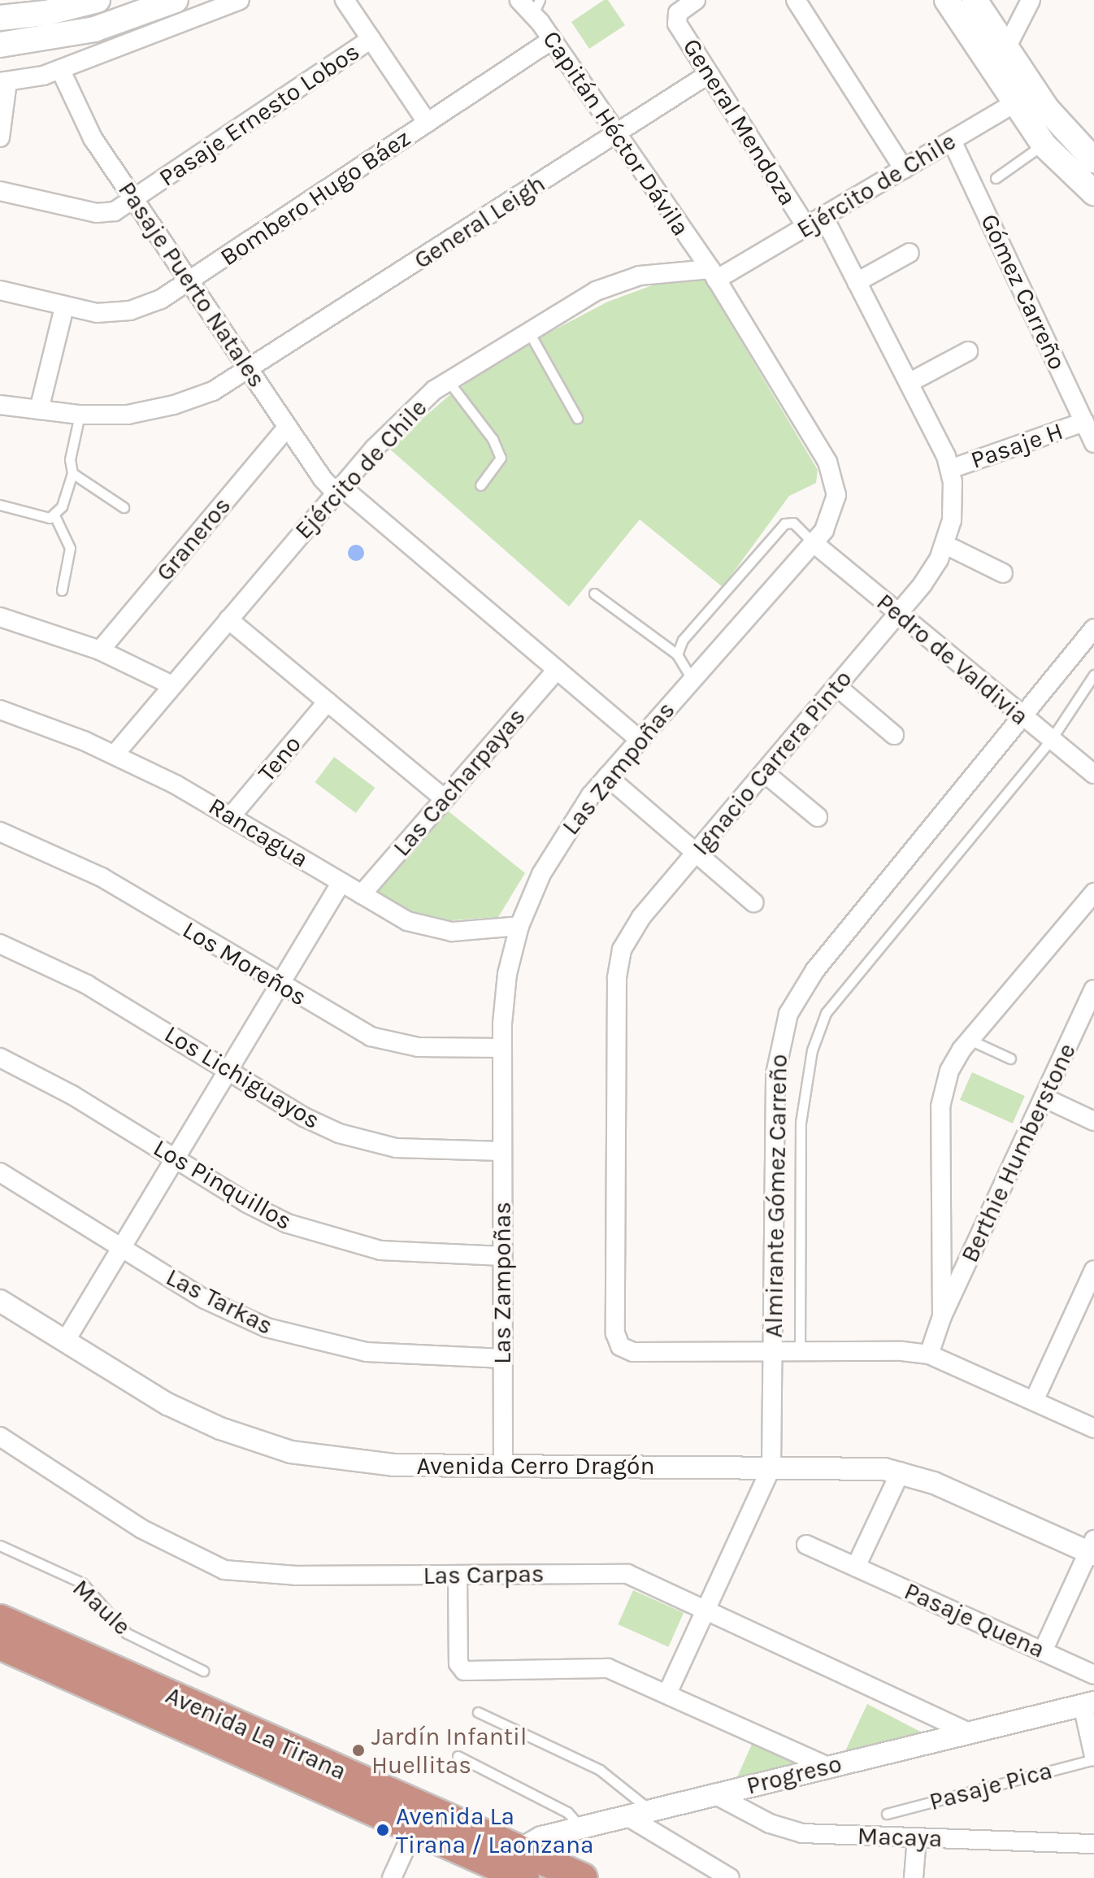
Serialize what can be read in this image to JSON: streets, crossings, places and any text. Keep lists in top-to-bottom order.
{
  "streets": {
    "highway": ["Avenida La Tirana"],
    "street": [
      "Pasaje Ernesto Lobos",
      "General Mendoza",
      "Capitán Héctor Dávila",
      "Ejército de Chile",
      "Bombero Hugo Báez",
      "General Leigh",
      "Pasaje Puerto Natales",
      "Gómez Carreño",
      "Pasaje H",
      "Graneros",
      "Pedro de Valdivia",
      "Teno",
      "Ignacio Carrera Pinto",
      "Las Zampoñas",
      "Las Cacharpayas",
      "Rancagua",
      "Los Moreños",
      "Los Lichiguayos",
      "Berthie Humberstone",
      "Los Pinquillos",
      "Almirante Gómez Carreño",
      "Las Tarkas",
      "Avenida Cerro Dragón",
      "Las Carpas",
      "Pasaje Quena",
      "Progreso",
      "Macaya"
    ],
    "lane": ["Maule", "Pasaje Pica"]
  },
  "crossings": [
    ["Pasaje Ernesto Lobos", "Pasaje Puerto Natales"],
    ["General Mendoza", "Ejército de Chile"],
    ["General Mendoza", "General Leigh"],
    ["Capitán Héctor Dávila", "Ejército de Chile"],
    ["Capitán Héctor Dávila", "Bombero Hugo Báez"],
    ["Capitán Héctor Dávila", "General Leigh"],
    ["Capitán Héctor Dávila", "Las Zampoñas"],
    ["Ejército de Chile", "Pasaje Puerto Natales"],
    ["Ejército de Chile", "Gómez Carreño"],
    ["Ejército de Chile", "Ignacio Carrera Pinto"],
    ["Ejército de Chile", "Las Zampoñas"],
    ["Ejército de Chile", "Rancagua"],
    ["Bombero Hugo Báez", "Pasaje Puerto Natales"],
    ["General Leigh", "Pasaje Puerto Natales"],
    ["Pasaje Puerto Natales", "Graneros"],
    ["Pasaje Puerto Natales", "Las Zampoñas"],
    ["Pasaje Puerto Natales", "Las Cacharpayas"],
    ["Gómez Carreño", "Pasaje H"],
    ["Pasaje H", "Ignacio Carrera Pinto"],
    ["Pedro de Valdivia", "Ignacio Carrera Pinto"],
    ["Pedro de Valdivia", "Las Zampoñas"],
    ["Pedro de Valdivia", "Almirante Gómez Carreño"],
    ["Teno", "Rancagua"],
    ["Ignacio Carrera Pinto", "Almirante Gómez Carreño"],
    ["Las Zampoñas", "Rancagua"],
    ["Las Zampoñas", "Los Moreños"],
    ["Las Zampoñas", "Los Lichiguayos"],
    ["Las Zampoñas", "Los Pinquillos"],
    ["Las Zampoñas", "Las Tarkas"],
    ["Las Zampoñas", "Avenida Cerro Dragón"],
    ["Las Cacharpayas", "Rancagua"],
    ["Almirante Gómez Carreño", "Avenida Cerro Dragón"],
    ["Almirante Gómez Carreño", "Las Carpas"],
    ["Las Carpas", "Progreso"],
    ["Avenida La Tirana", "Progreso"],
    ["Progreso", "Macaya"]
  ],
  "places": ["Jardín Infantil Huellitas", "Avenida La Tirana / Laonzana"]
}
